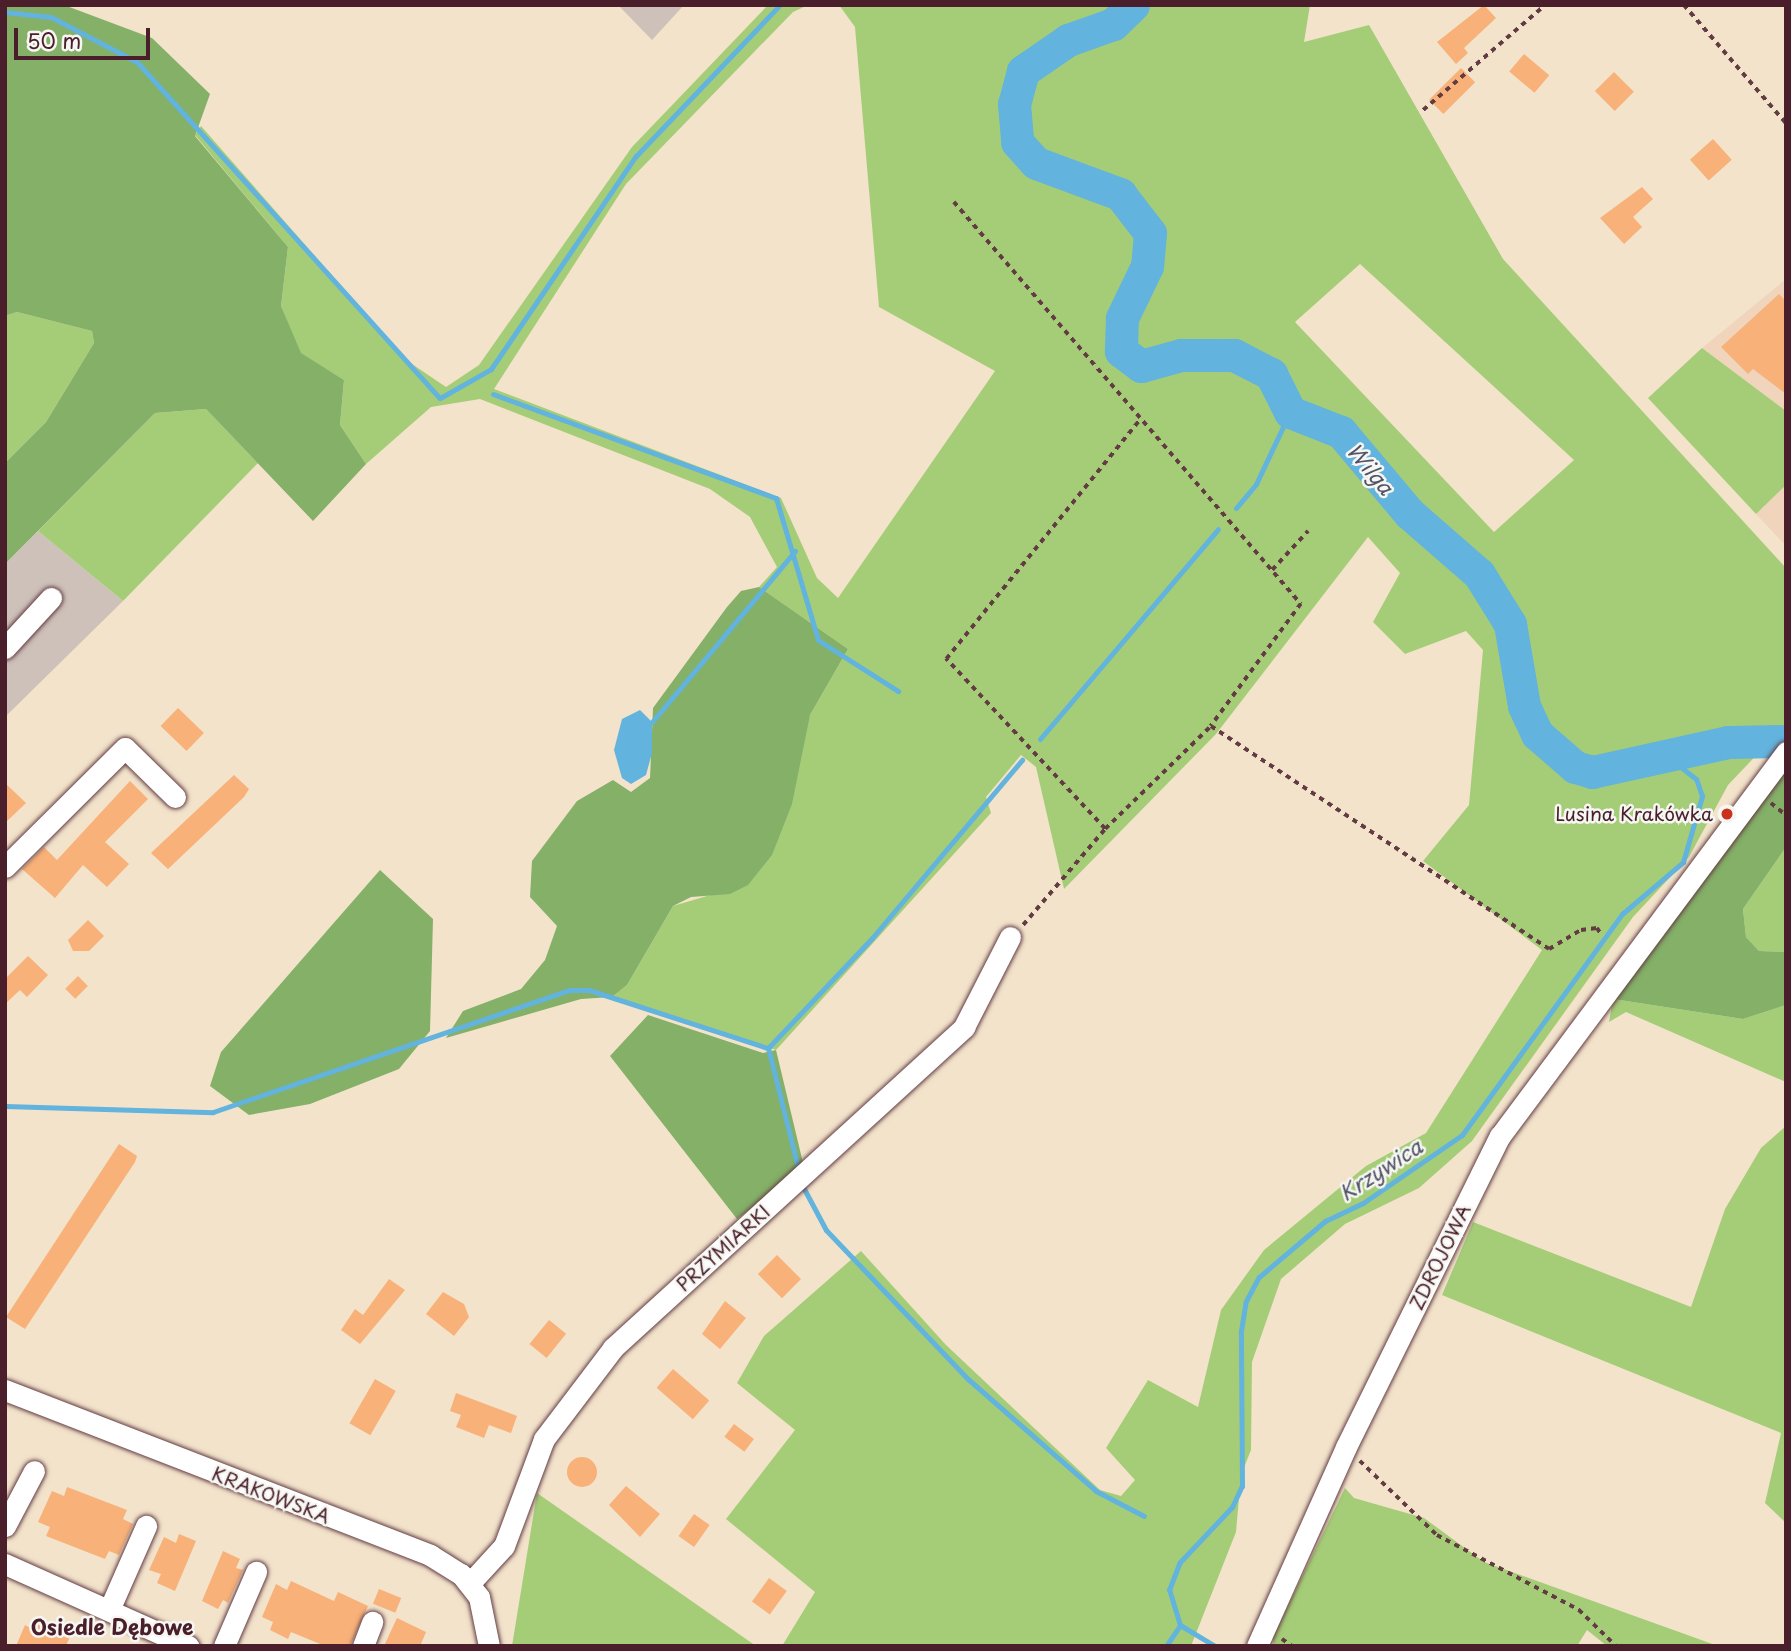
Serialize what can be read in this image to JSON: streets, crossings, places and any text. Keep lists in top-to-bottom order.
{
  "streets": {
    "street": ["PRZYMIARKI", "ZDROJOWA", "KRAKOWSKA"]
  },
  "crossings": [
    ["PRZYMIARKI", "KRAKOWSKA"]
  ],
  "districts": ["Osiedle Dębowe"],
  "water": ["Wilga", "Krzywica"],
  "places": ["Lusina Krakówka"],
  "scale_bar": "50 m"
}
